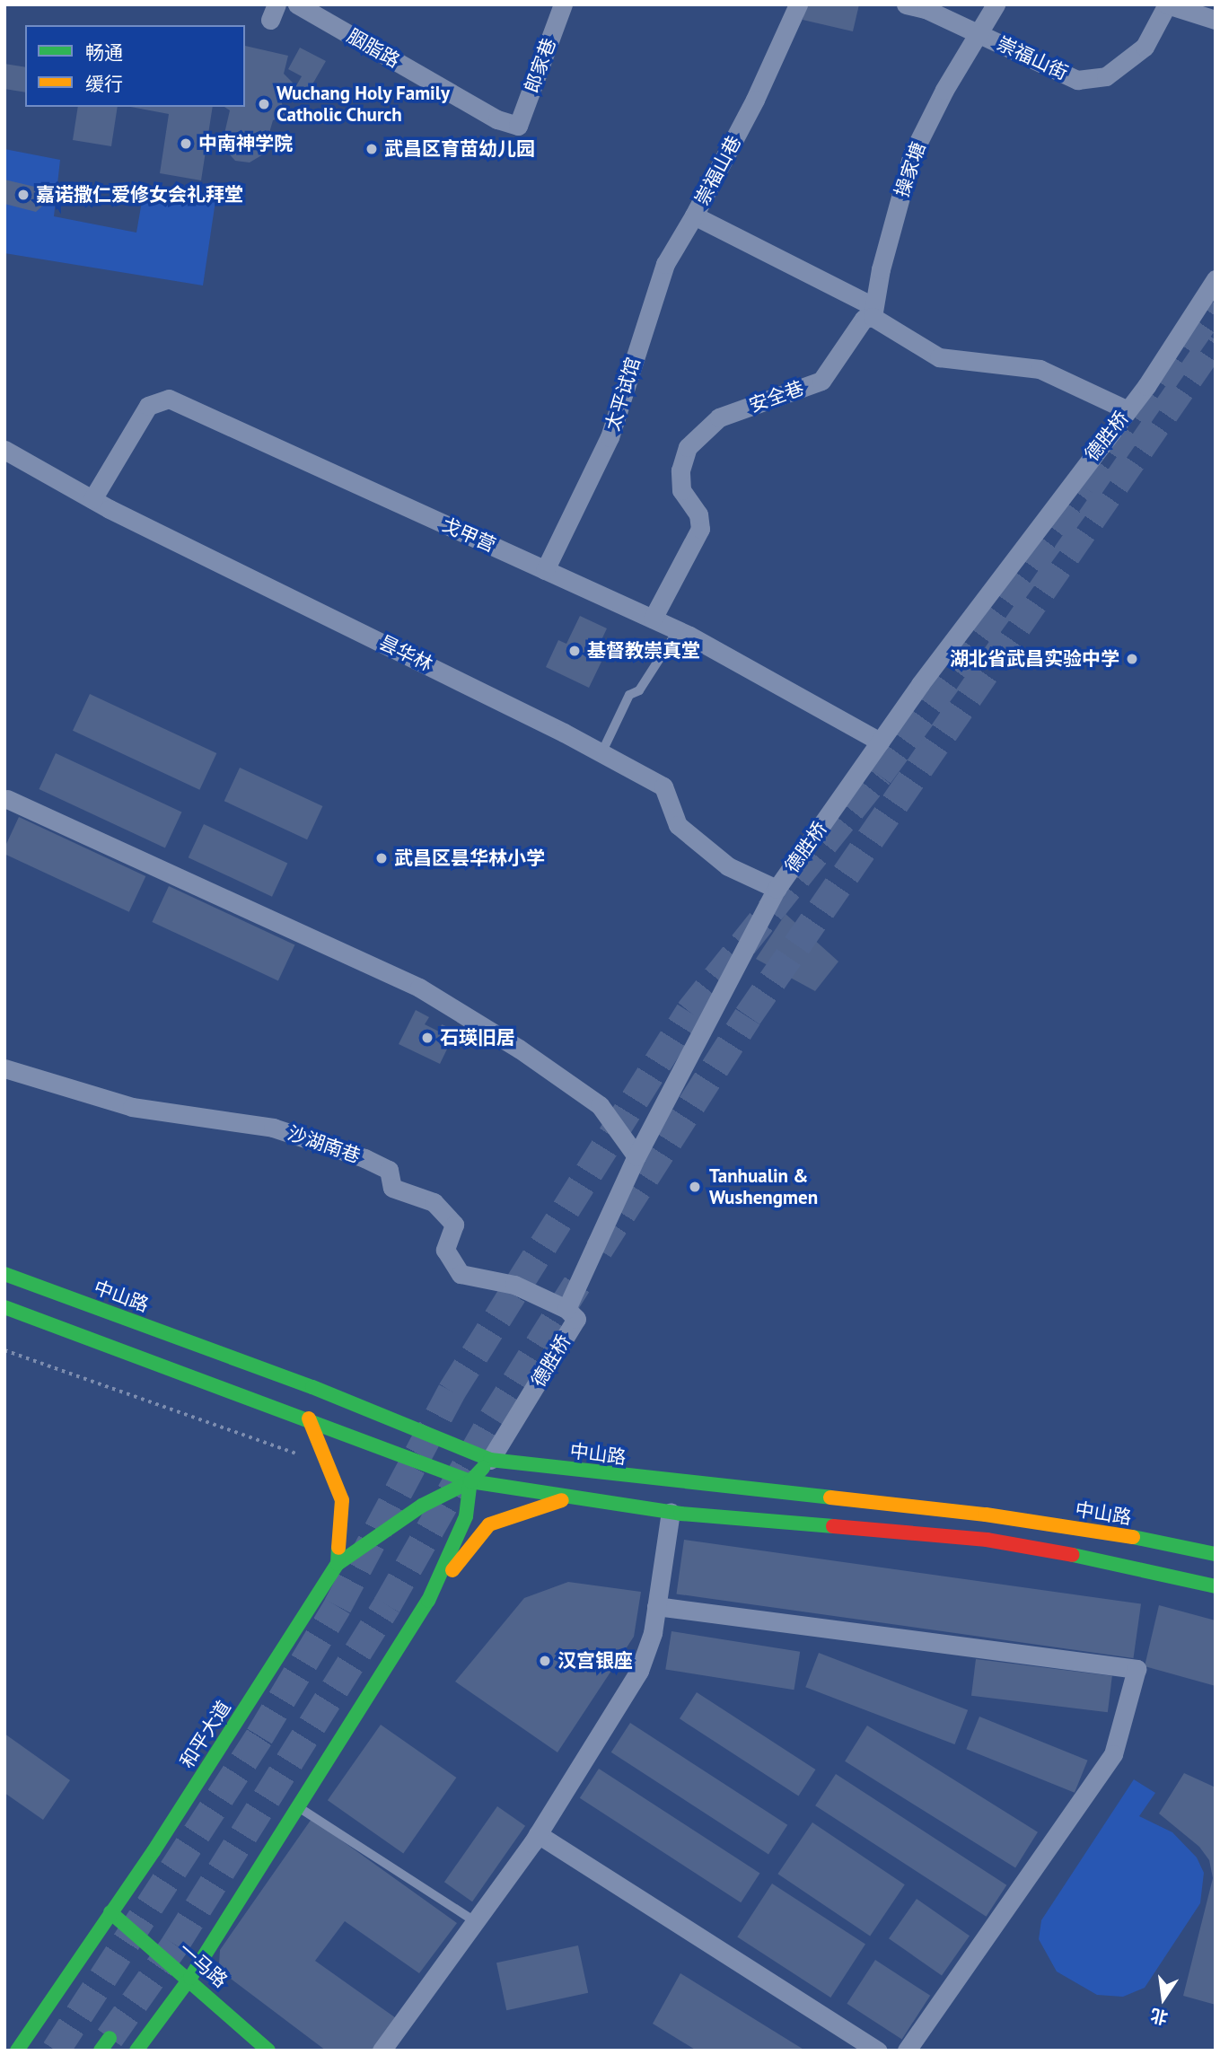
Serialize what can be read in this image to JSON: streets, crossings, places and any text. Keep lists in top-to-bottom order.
{
  "streets": {
    "main road": ["中山路", "和平大道", "一马路"],
    "street": [
      "胭脂路",
      "崇福山街",
      "郎家巷",
      "操家塘",
      "崇福山巷",
      "太平试馆",
      "安全巷",
      "德胜桥",
      "戈甲营",
      "昙华林",
      "沙湖南巷"
    ]
  },
  "crossings": [
    ["胭脂路", "郎家巷"],
    ["崇福山街", "操家塘"],
    ["操家塘", "崇福山巷"],
    ["操家塘", "安全巷"],
    ["崇福山巷", "太平试馆"],
    ["崇福山巷", "安全巷"],
    ["太平试馆", "戈甲营"],
    ["安全巷", "戈甲营"],
    ["德胜桥", "戈甲营"],
    ["德胜桥", "昙华林"],
    ["德胜桥", "沙湖南巷"],
    ["德胜桥", "中山路"],
    ["戈甲营", "昙华林"],
    ["和平大道", "一马路"]
  ],
  "places": [
    "Wuchang Holy Family Catholic Church",
    "中南神学院",
    "武昌区育苗幼儿园",
    "嘉诺撒仁爱修女会礼拜堂",
    "基督教崇真堂",
    "湖北省武昌实验中学",
    "武昌区昙华林小学",
    "石瑛旧居",
    "Tanhualin & Wushengmen",
    "汉宫银座"
  ],
  "legend": ["畅通", "缓行"],
  "north": "bottom"
}
